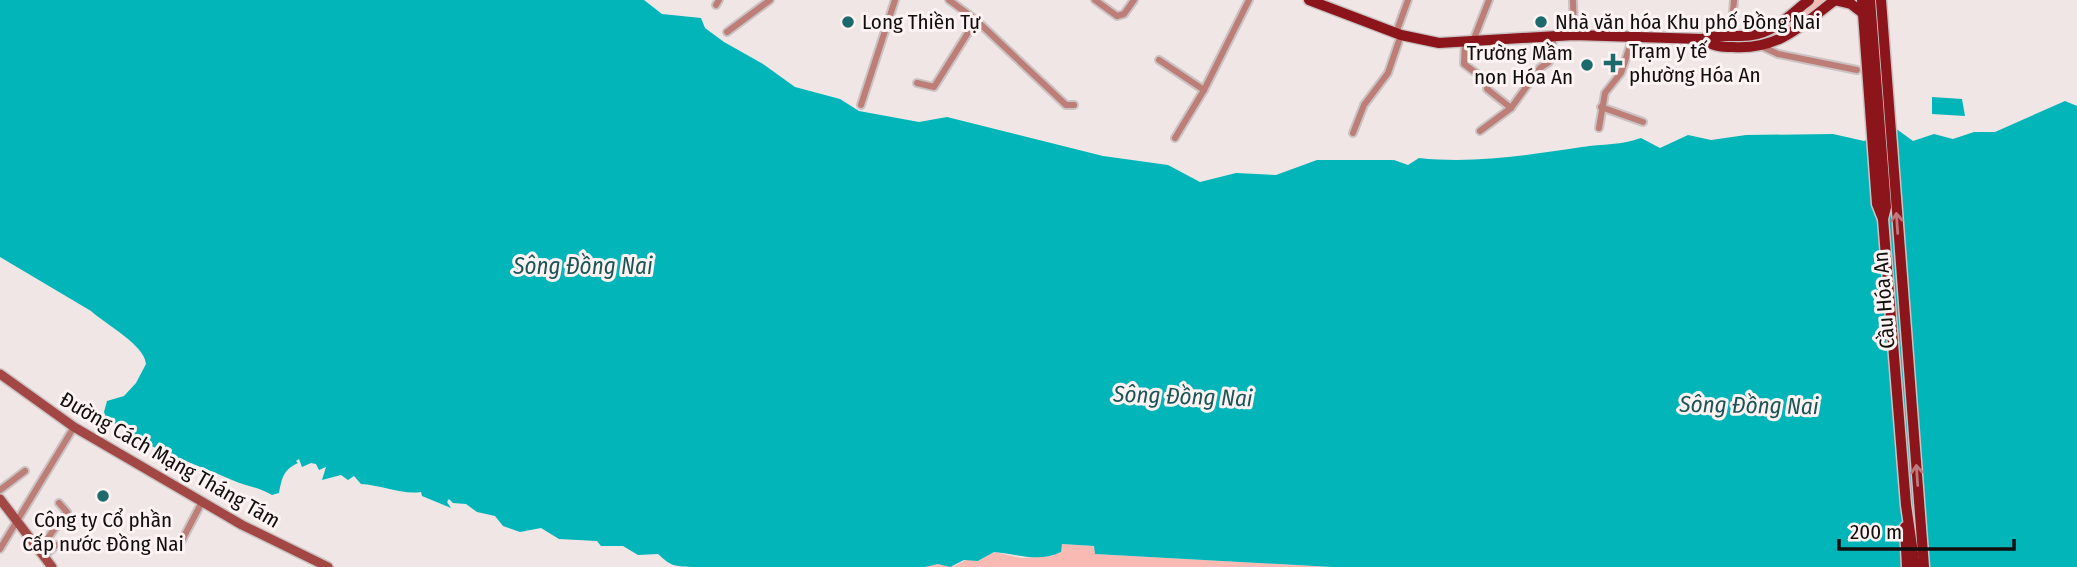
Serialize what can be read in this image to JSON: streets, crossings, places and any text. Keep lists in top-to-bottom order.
{
  "streets": {
    "main road": ["Cầu Hóa An", "Đường Cách Mạng Tháng Tám"]
  },
  "water": ["Sông Đồng Nai"],
  "places": {
    "other": [
      "Long Thiền Tự",
      "Nhà văn hóa Khu phố Đồng Nai",
      "Trường Mầm non Hóa An",
      "Công ty Cổ phần Cấp nước Đồng Nai"
    ],
    "health": ["Trạm y tế phường Hóa An"]
  },
  "scale_bar": "200 m"
}
